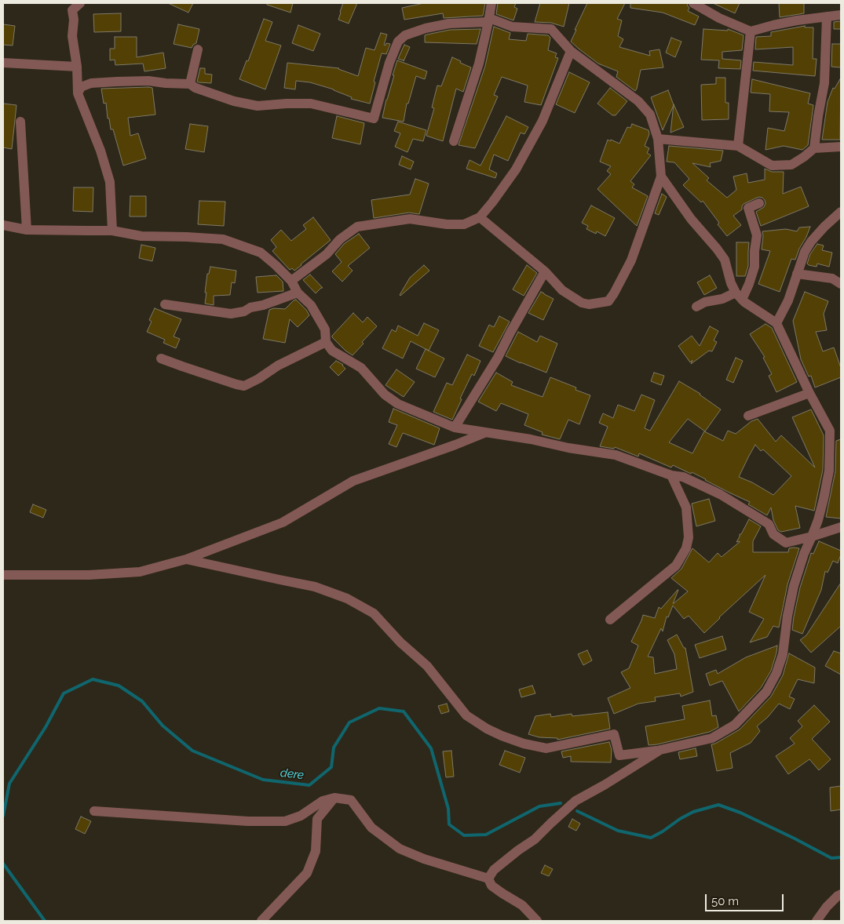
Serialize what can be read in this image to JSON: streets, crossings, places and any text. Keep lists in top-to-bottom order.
{
  "water": ["dere"],
  "scale_bar": "50 m"
}
